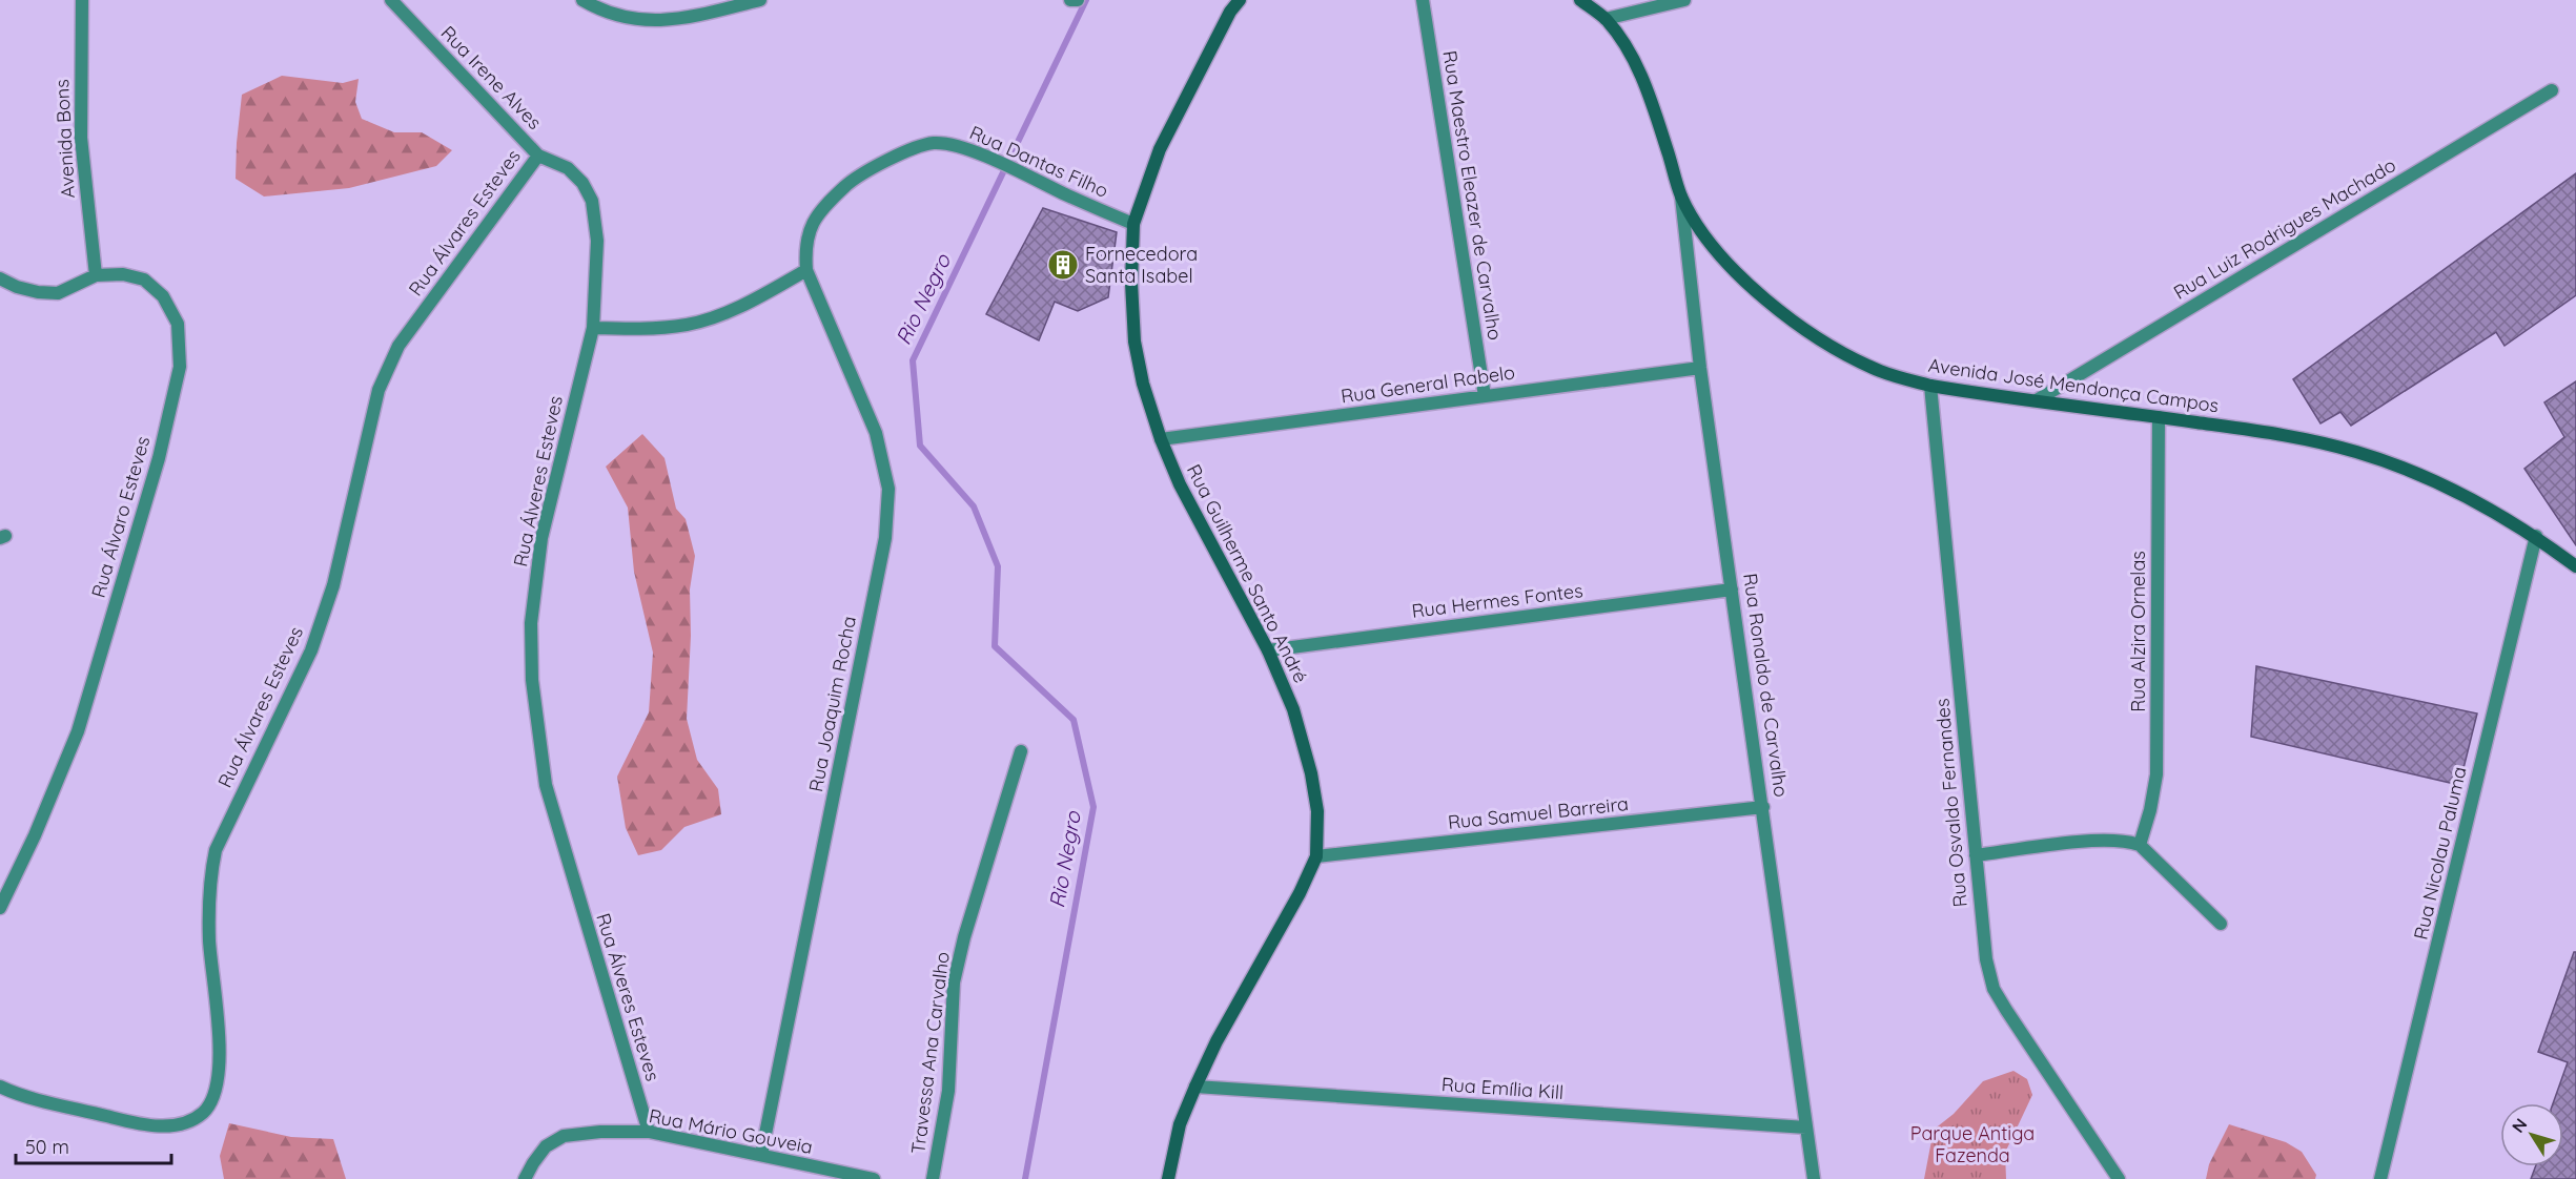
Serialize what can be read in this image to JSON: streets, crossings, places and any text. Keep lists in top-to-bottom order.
{
  "streets": {
    "street": [
      "Rua Irene Alves",
      "Avenida Bons",
      "Rua Dantas Filho",
      "Rua Maestro Eleazer de Carvalho",
      "Rua Álvares Esteves",
      "Rua Luiz Rodrigues Machado",
      "Rua General Rabelo",
      "Avenida José Mendonça Campos",
      "Rua Álveres Esteves",
      "Rua Álvaro Esteves",
      "Rua Guilherme Santo André",
      "Rua Hermes Fontes",
      "Rua Alzira Ornelas",
      "Rua Ronaldo de Carvalho",
      "Rua Joaquim Rocha",
      "Rua Osvaldo Fernandes",
      "Rua Samuel Barreira",
      "Rua Nicolau Paluma",
      "Travessa Ana Carvalho",
      "Rua Emília Kill",
      "Rua Mário Gouveia"
    ]
  },
  "crossings": [
    ["Rua Irene Alves", "Rua Álvares Esteves"],
    ["Rua Irene Alves", "Rua Álveres Esteves"],
    ["Avenida Bons", "Rua Álvaro Esteves"],
    ["Rua Dantas Filho", "Rua Guilherme Santo André"],
    ["Rua Dantas Filho", "Rua Joaquim Rocha"],
    ["Rua Maestro Eleazer de Carvalho", "Rua General Rabelo"],
    ["Rua Álvares Esteves", "Rua Álveres Esteves"],
    ["Rua Luiz Rodrigues Machado", "Avenida José Mendonça Campos"],
    ["Rua General Rabelo", "Rua Guilherme Santo André"],
    ["Rua General Rabelo", "Rua Ronaldo de Carvalho"],
    ["Avenida José Mendonça Campos", "Rua Alzira Ornelas"],
    ["Avenida José Mendonça Campos", "Rua Ronaldo de Carvalho"],
    ["Avenida José Mendonça Campos", "Rua Osvaldo Fernandes"],
    ["Avenida José Mendonça Campos", "Rua Nicolau Paluma"],
    ["Rua Álveres Esteves", "Rua Mário Gouveia"],
    ["Rua Guilherme Santo André", "Rua Hermes Fontes"],
    ["Rua Guilherme Santo André", "Rua Samuel Barreira"],
    ["Rua Guilherme Santo André", "Rua Emília Kill"],
    ["Rua Hermes Fontes", "Rua Ronaldo de Carvalho"],
    ["Rua Ronaldo de Carvalho", "Rua Samuel Barreira"],
    ["Rua Ronaldo de Carvalho", "Rua Emília Kill"],
    ["Rua Joaquim Rocha", "Rua Mário Gouveia"]
  ],
  "water": ["Rio Negro"],
  "parks": ["Parque Antiga Fazenda"],
  "places": {
    "building": ["Fornecedora Santa Isabel"]
  },
  "scale_bar": "50 m",
  "north": "top left"
}
